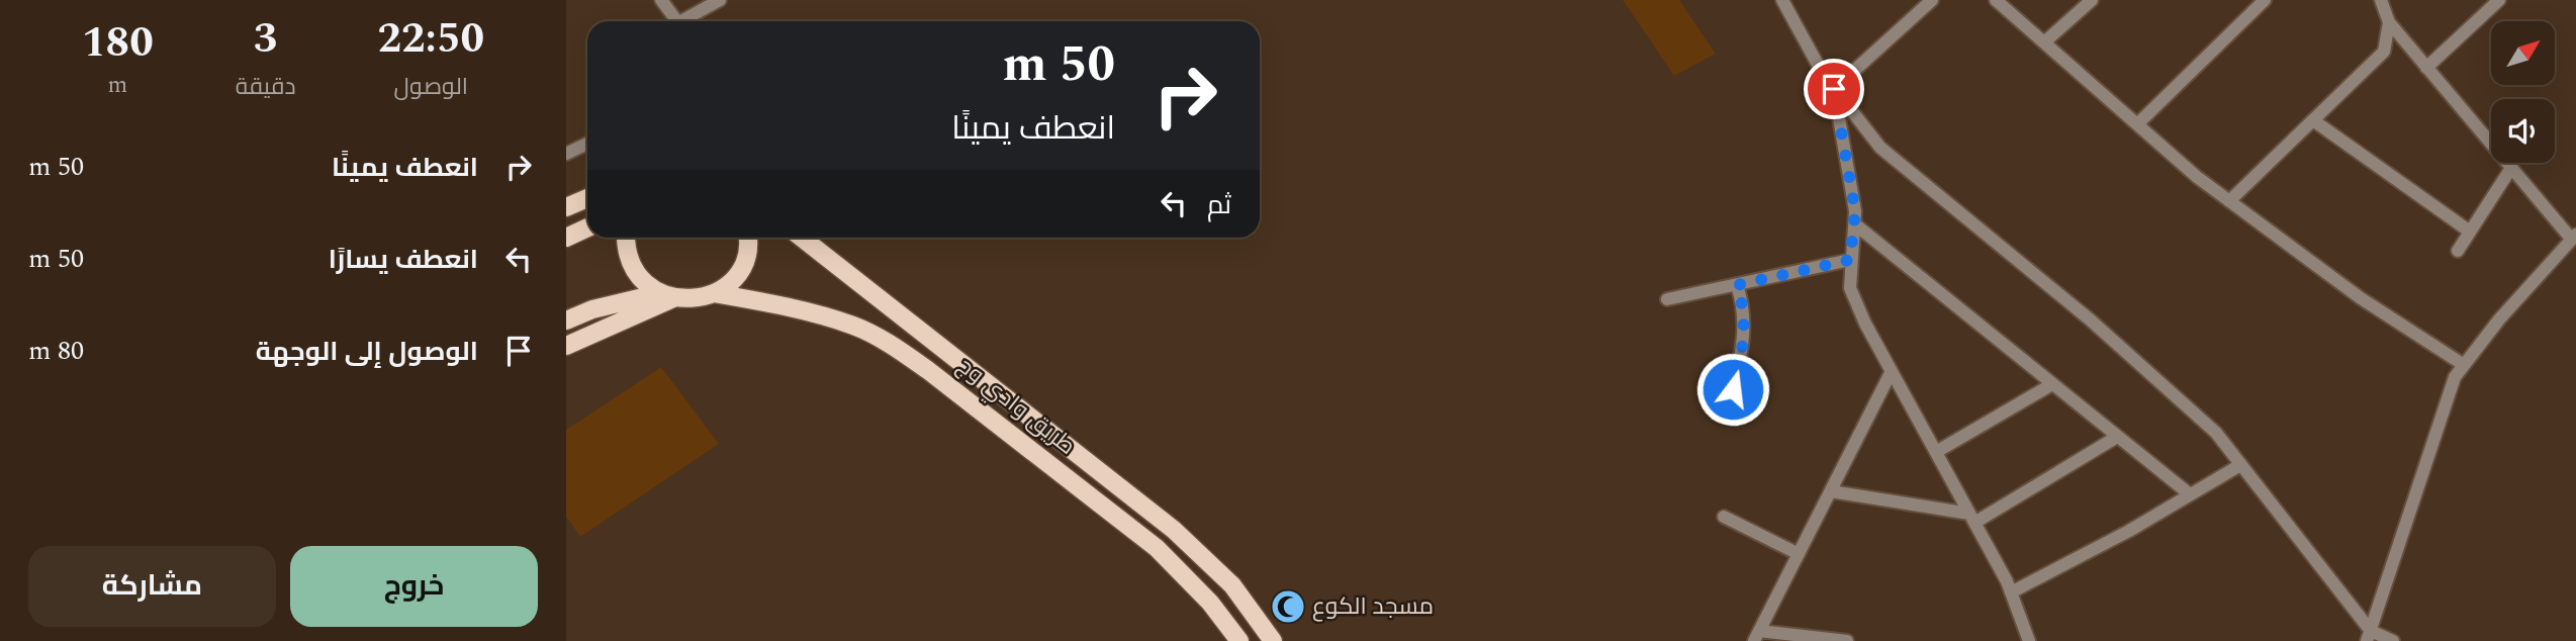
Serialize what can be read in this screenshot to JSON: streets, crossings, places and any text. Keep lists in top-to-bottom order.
{
  "streets": {
    "main road": ["طريق وادي وج"]
  },
  "places": {
    "mosque": ["مسجد الكوع"]
  },
  "north": "top right",
  "page": {
    "eta": [
      "22:50",
      "الوصول",
      "3",
      "دقيقة",
      "180",
      "m"
    ],
    "turn": ["50 m", "انعطف يمينًا"],
    "list": [
      {
        "name": "انعطف يمينًا",
        "value": "50 m"
      },
      {
        "name": "انعطف يسارًا",
        "value": "50 m"
      },
      {
        "name": "الوصول إلى الوجهة",
        "value": "80 m"
      }
    ],
    "then": "ثم",
    "buttons": ["خروج", "مشاركة"]
  }
}
